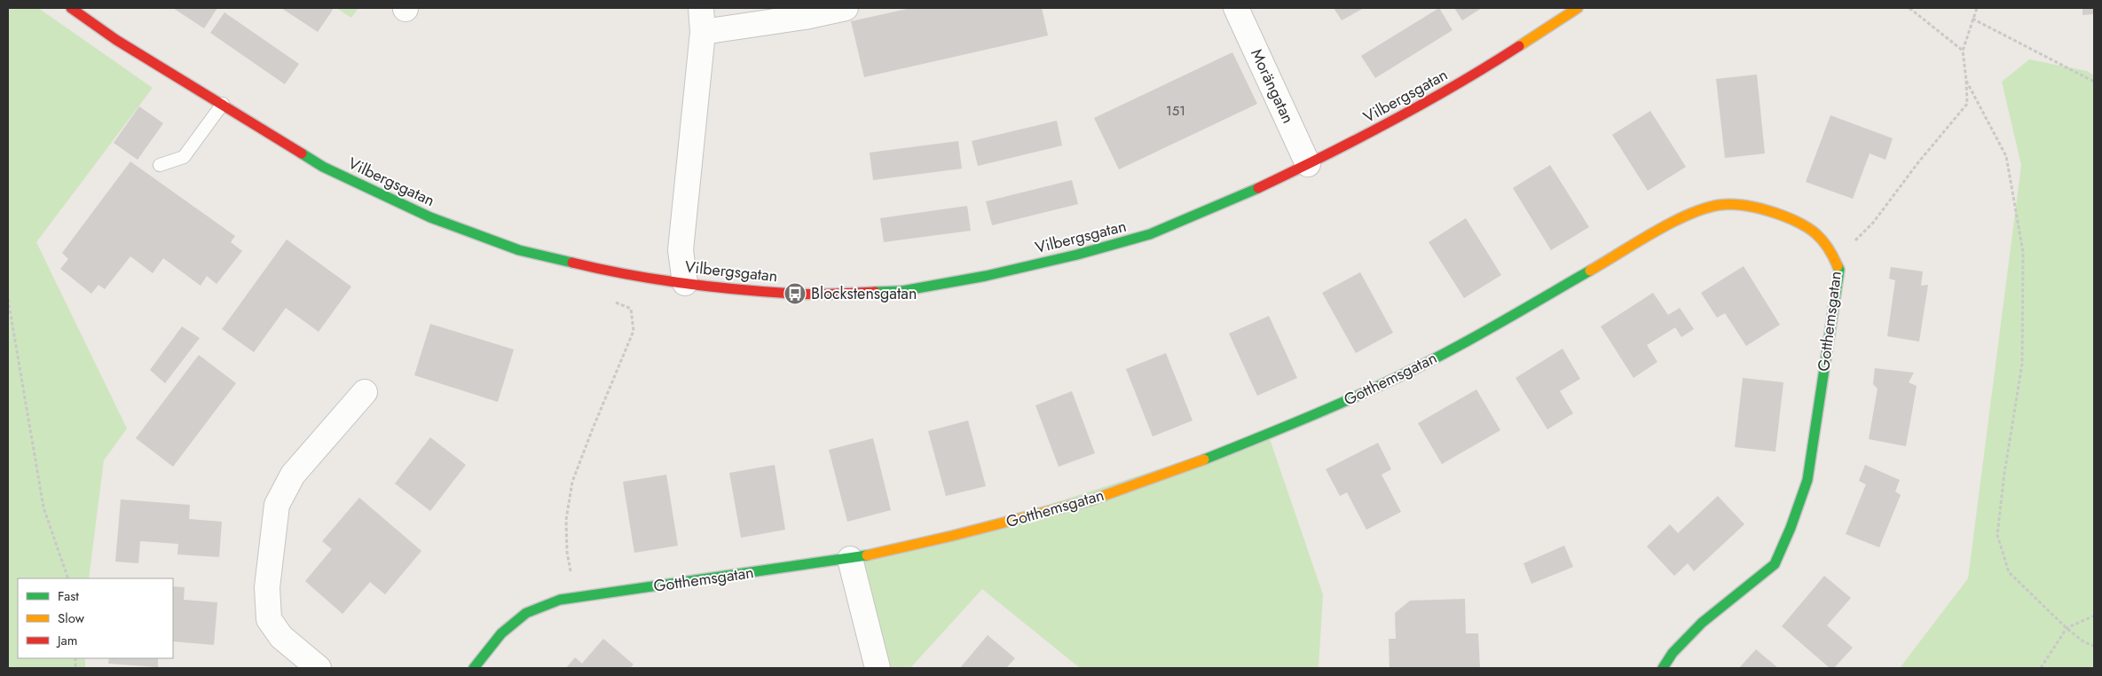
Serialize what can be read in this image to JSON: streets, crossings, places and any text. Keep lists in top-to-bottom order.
{
  "streets": {
    "street": ["Morängatan", "Vilbergsgatan", "Gotthemsgatan"]
  },
  "crossings": [
    ["Morängatan", "Vilbergsgatan"]
  ],
  "places": {
    "bus stop": ["Blockstensgatan"]
  },
  "house_numbers": ["151"],
  "legend": ["Fast", "Slow", "Jam"]
}
